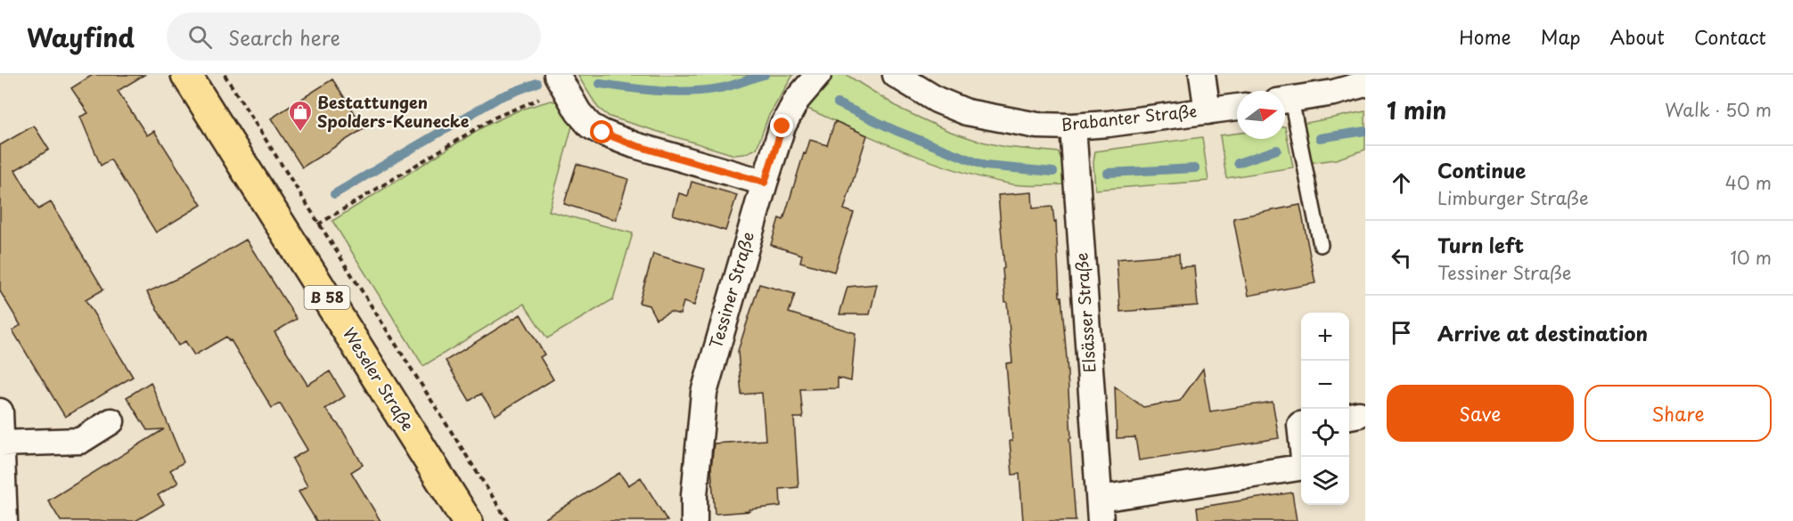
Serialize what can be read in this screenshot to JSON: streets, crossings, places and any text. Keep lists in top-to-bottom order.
{
  "streets": {
    "main road": ["B 58", "Weseler Straße"],
    "street": ["Brabanter Straße", "Tessiner Straße", "Elsässer Straße"]
  },
  "crossings": [
    ["Brabanter Straße", "Elsässer Straße"]
  ],
  "places": {
    "shop": ["Bestattungen Spolders-Keunecke"]
  },
  "north": "right",
  "page": {
    "header": "Wayfind",
    "search": "Search here",
    "nav": [
      "Home",
      "Map",
      "About",
      "Contact"
    ],
    "heading": ["1 min", "Walk · 50 m"],
    "list": [
      ["Continue", "Limburger Straße", "40 m"],
      ["Turn left", "Tessiner Straße", "10 m"],
      "Arrive at destination"
    ],
    "map_buttons": ["+", "−"],
    "buttons": ["Save", "Share"]
  }
}
